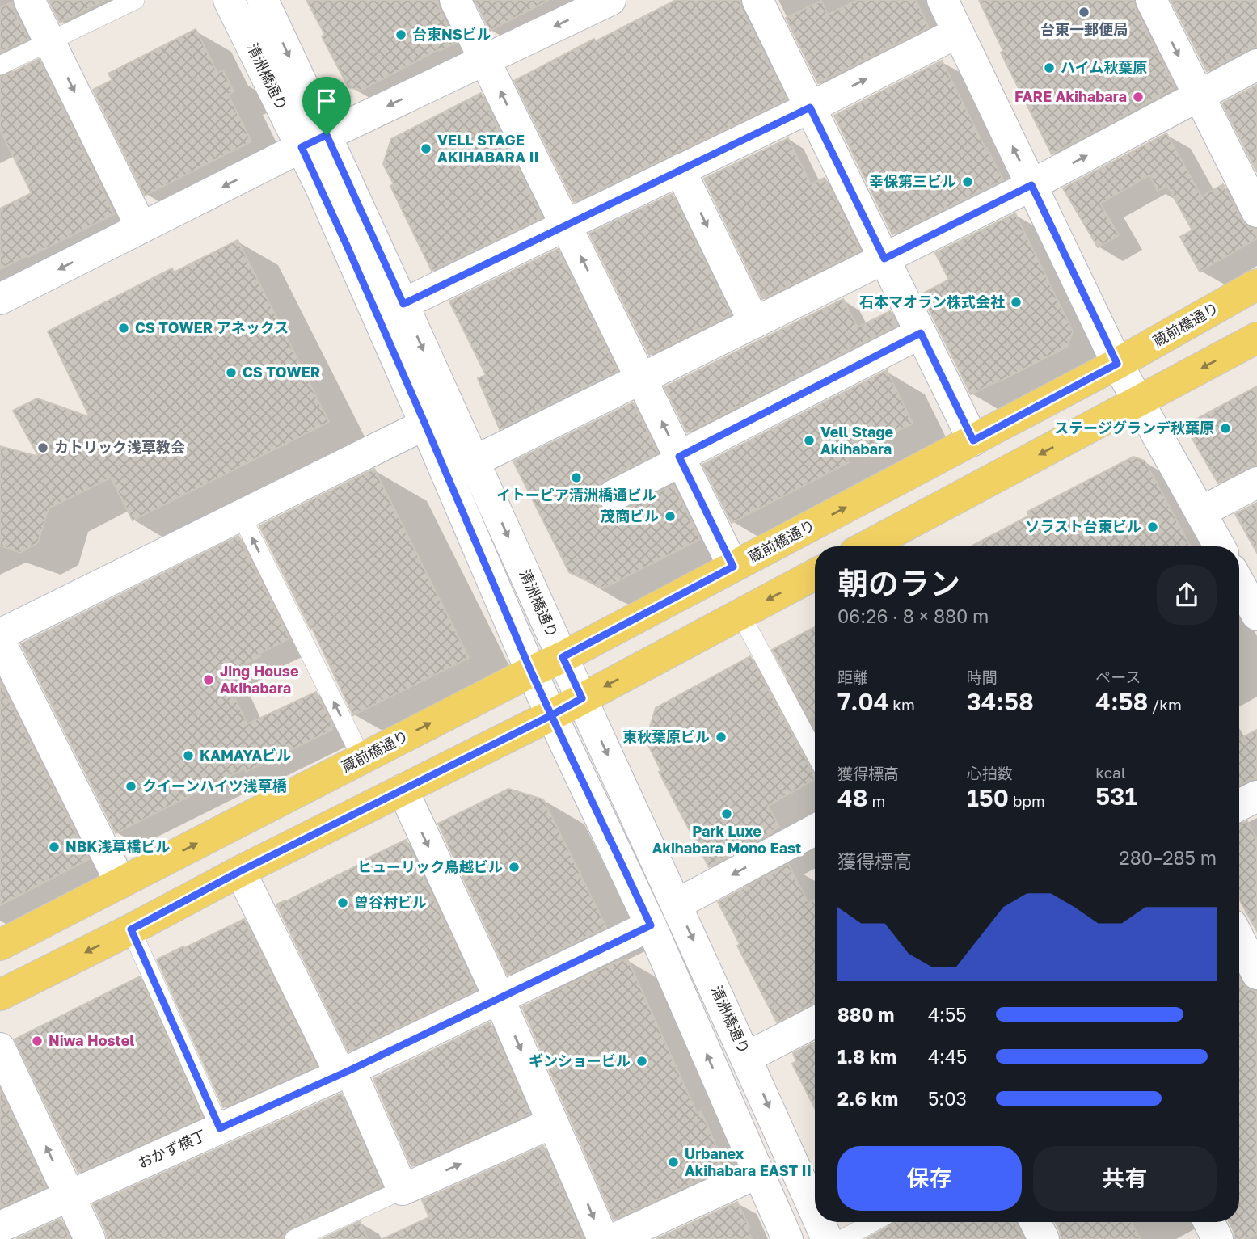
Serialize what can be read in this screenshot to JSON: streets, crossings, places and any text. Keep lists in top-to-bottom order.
{
  "streets": {
    "main road": ["蔵前橋通り"],
    "street": ["清洲橋通り", "おかず横丁"]
  },
  "crossings": [
    ["清洲橋通り", "蔵前橋通り"],
    ["清洲橋通り", "おかず横丁"]
  ],
  "places": [
    "台東一郵便局",
    "台東NSビル",
    "ハイム秋葉原",
    "FARE Akihabara",
    "VELL STAGE AKIHABARA II",
    "幸保第三ビル",
    "石本マオラン株式会社",
    "CS TOWER アネックス",
    "CS TOWER",
    "ステージグランデ秋葉原",
    "Vell Stage Akihabara",
    "カトリック浅草教会",
    "イトーピア清洲橋通ビル",
    "茂商ビル",
    "ソラスト台東ビル",
    "Jing House Akihabara",
    "東秋葉原ビル",
    "KAMAYAビル",
    "クイーンハイツ浅草橋",
    "Park Luxe Akihabara Mono East",
    "NBK浅草橋ビル",
    "ヒューリック鳥越ビル",
    "曽谷村ビル",
    "Niwa Hostel",
    "ギンショービル",
    "Urbanex Akihabara EAST II"
  ],
  "page": {
    "heading": ["朝のラン", "06:26 · 8 × 880 m"],
    "stats": [
      ["距離", "7.04 km"],
      ["時間", "34:58"],
      ["ペース", "4:58 /km"],
      ["獲得標高", "48 m"],
      ["心拍数", "150 bpm"],
      ["kcal", "531"]
    ],
    "chart": ["獲得標高", "280–285 m"],
    "list": [
      {
        "name": "880 m",
        "note": "4:55"
      },
      {
        "name": "1.8 km",
        "note": "4:45"
      },
      {
        "name": "2.6 km",
        "note": "5:03"
      }
    ],
    "buttons": ["保存", "共有"]
  }
}
